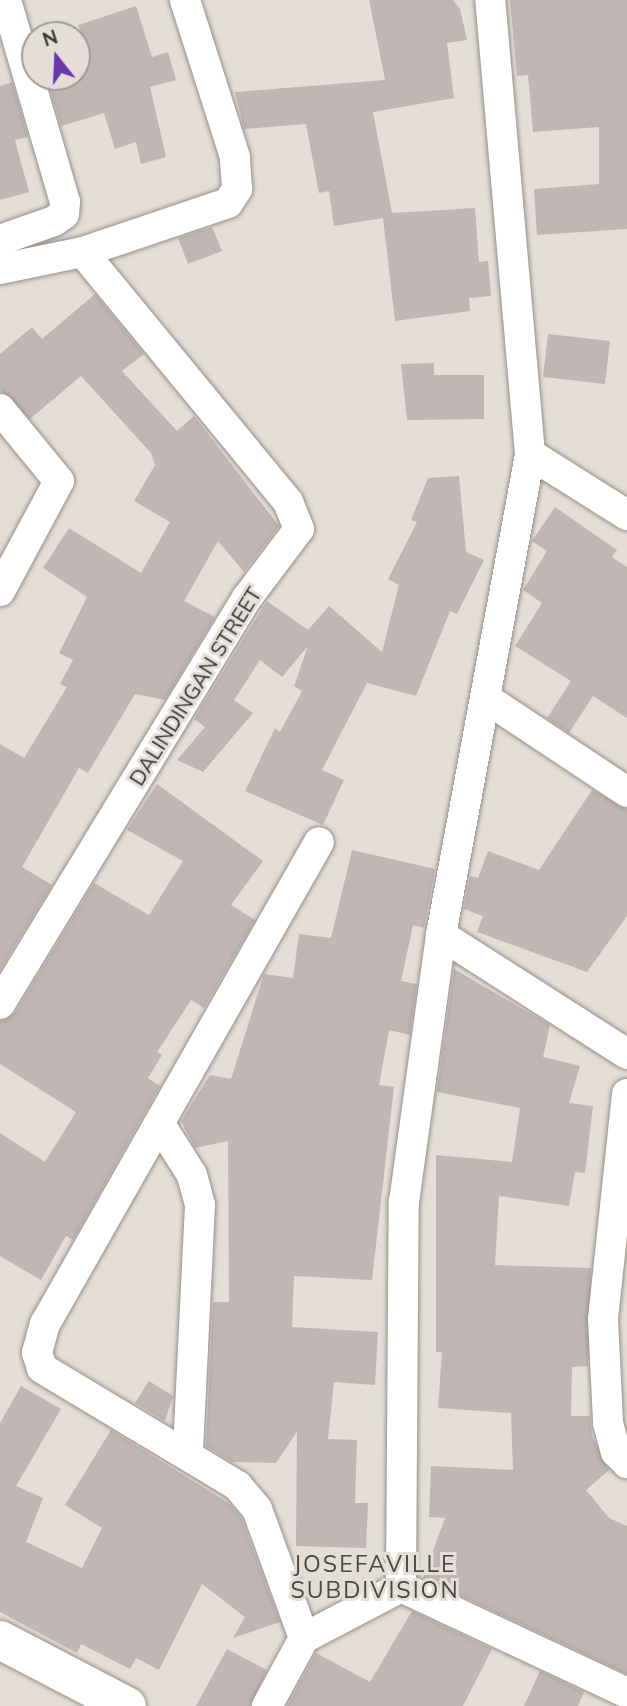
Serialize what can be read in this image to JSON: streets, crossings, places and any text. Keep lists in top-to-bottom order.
{
  "streets": {
    "street": ["DALINDINGAN STREET"]
  },
  "districts": ["JOSEFAVILLE SUBDIVISION"],
  "north": "top"
}
